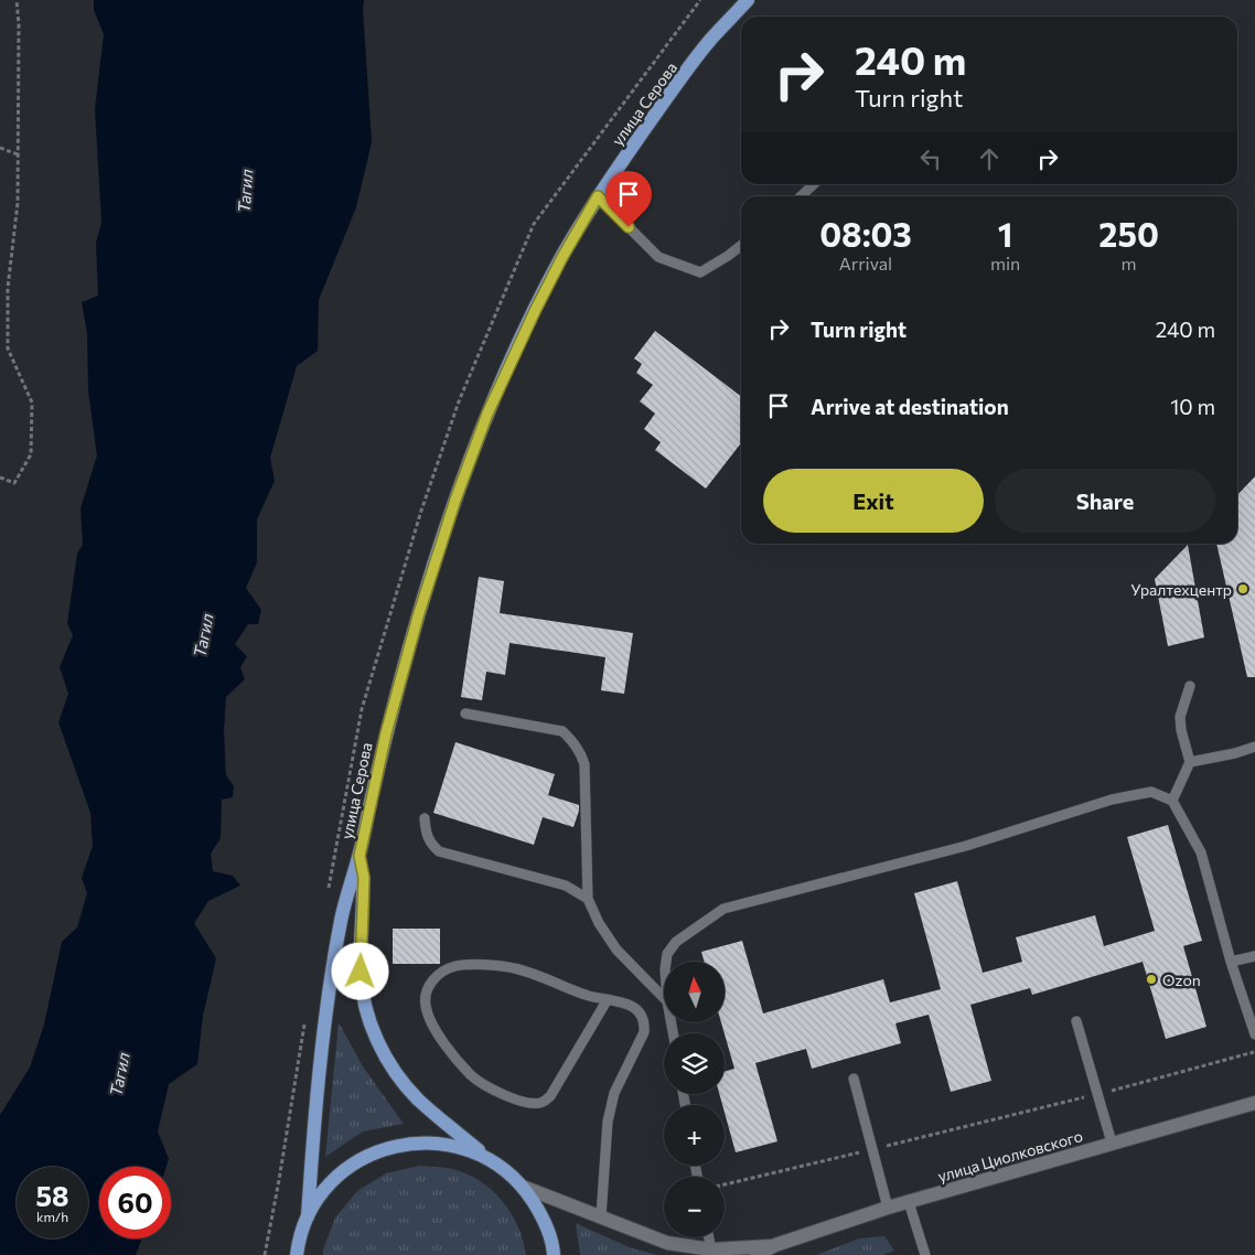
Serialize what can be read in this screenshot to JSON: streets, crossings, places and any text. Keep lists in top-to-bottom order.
{
  "streets": {
    "main road": ["улица Серова"],
    "street": ["улица Циолковского"]
  },
  "crossings": [
    ["улица Серова", "улица Циолковского"]
  ],
  "water": ["Тагил"],
  "places": ["Уралтехцентр", "Ozon"],
  "north": "top",
  "page": {
    "turn": ["240 m", "Turn right"],
    "eta": [
      "08:03",
      "Arrival",
      "1",
      "min",
      "250",
      "m"
    ],
    "list": [
      {
        "name": "Turn right",
        "value": "240 m"
      },
      {
        "name": "Arrive at destination",
        "value": "10 m"
      }
    ],
    "buttons": ["Exit", "Share"],
    "map_buttons": ["+", "−"],
    "speed": "58 km/h",
    "limit": "60"
  }
}
